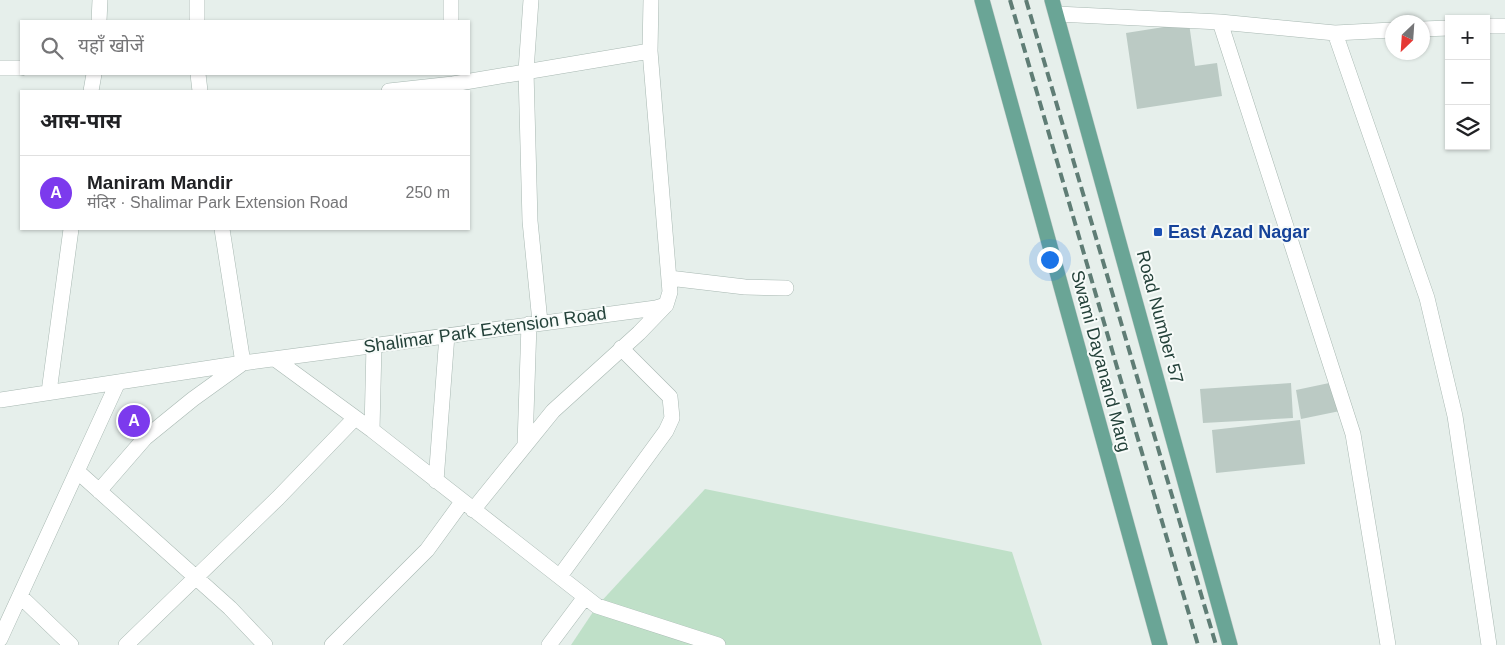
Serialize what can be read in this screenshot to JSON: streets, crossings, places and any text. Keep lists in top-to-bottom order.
{
  "streets": {
    "main road": ["Road Number 57", "Swami Dayanand Marg"],
    "street": ["Shalimar Park Extension Road"]
  },
  "places": {
    "transit": ["East Azad Nagar"]
  },
  "north": "bottom left",
  "page": {
    "map_buttons": ["+", "−"],
    "search": "यहाँ खोजें",
    "heading": "आस-पास",
    "list": [
      {
        "mark": "A",
        "name": "Maniram Mandir",
        "note": "मंदिर · Shalimar Park Extension Road",
        "value": "250 m"
      }
    ],
    "pins": "A"
  }
}
